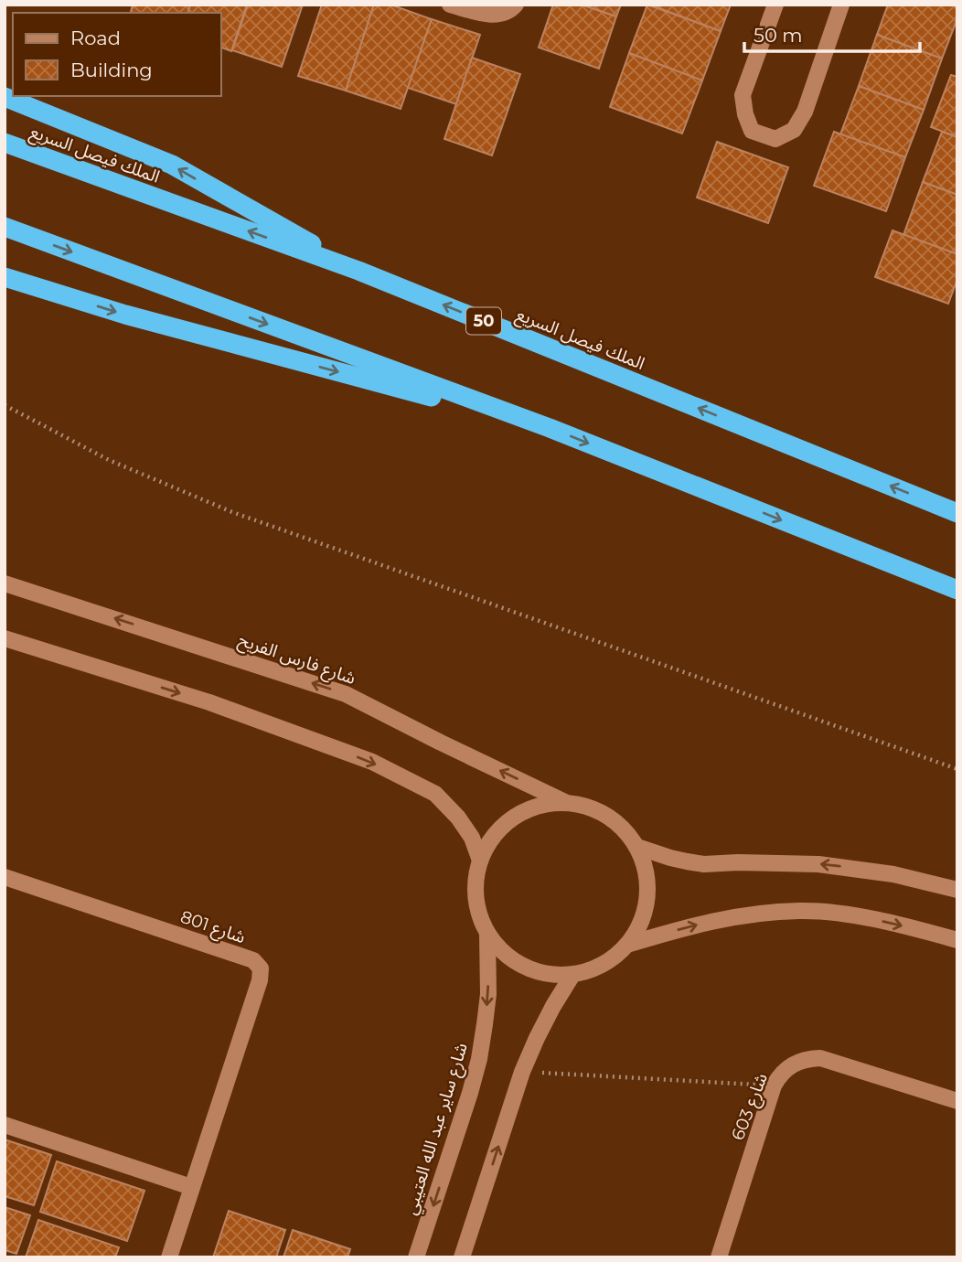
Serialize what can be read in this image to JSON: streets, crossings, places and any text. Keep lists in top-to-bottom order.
{
  "streets": {
    "highway": ["الملك فيصل السريع", "50"],
    "street": [
      "شارع فارس الفريح",
      "شارع 801",
      "شارع 603",
      "شارع ساير عبد الله العتيبي"
    ]
  },
  "crossings": [
    ["شارع فارس الفريح", "شارع ساير عبد الله العتيبي"]
  ],
  "legend": ["Road", "Building"],
  "scale_bar": "50 m"
}
